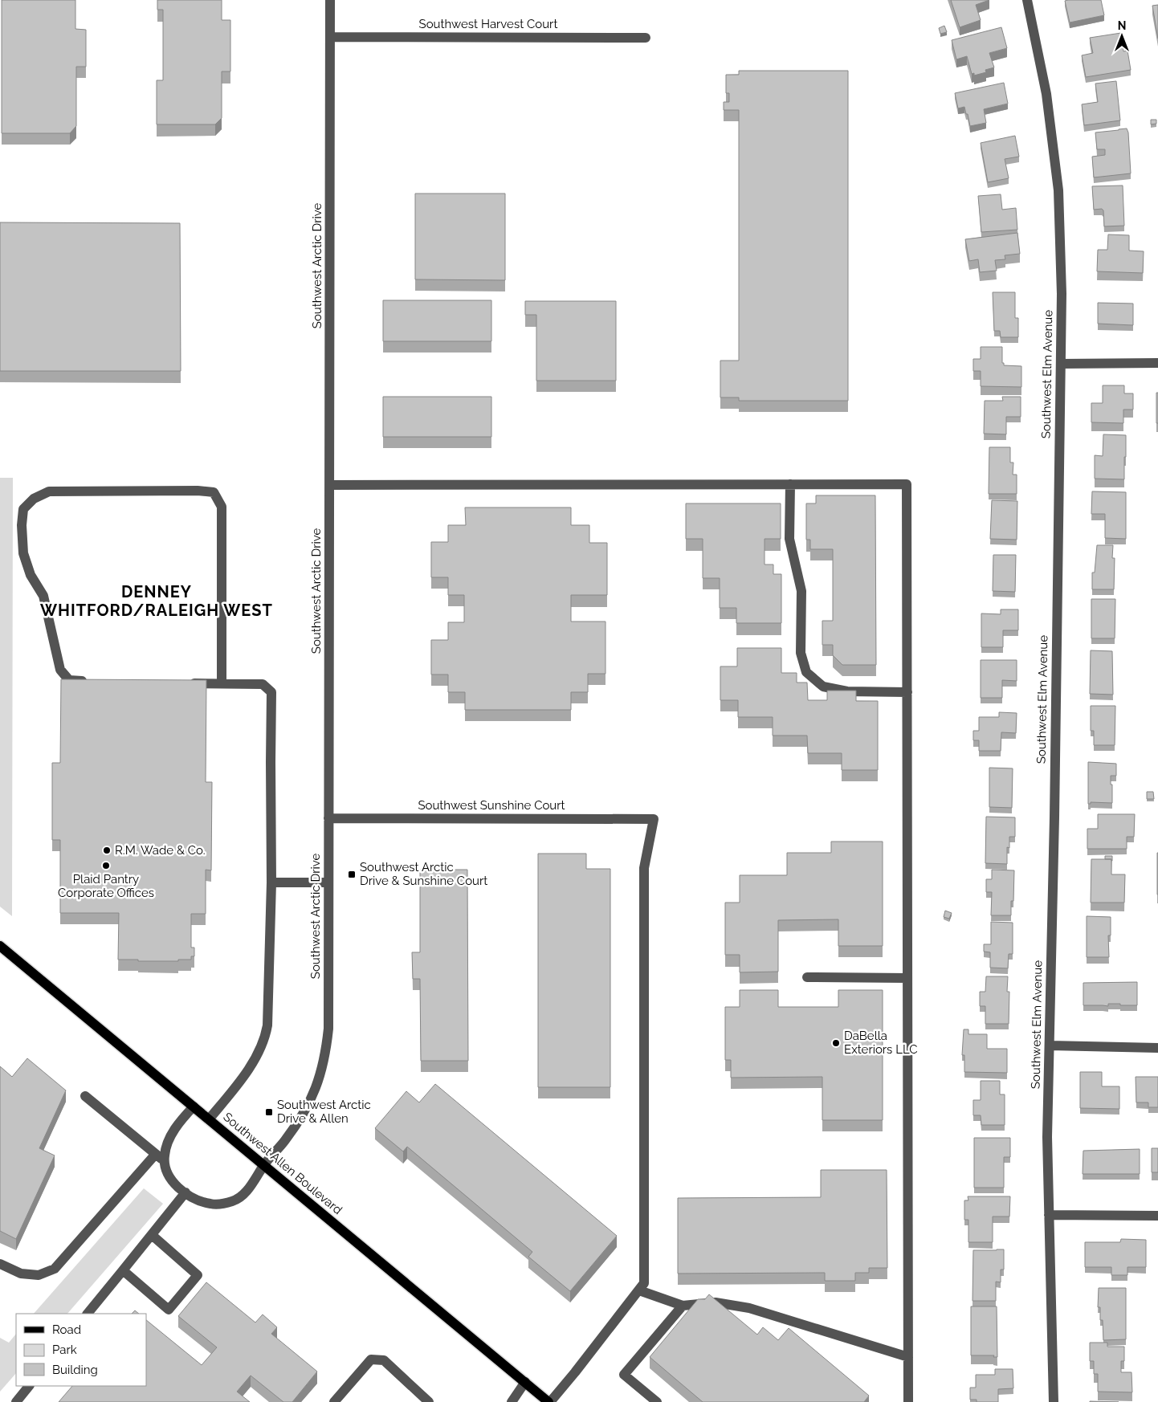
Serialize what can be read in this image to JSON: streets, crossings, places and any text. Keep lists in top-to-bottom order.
{
  "streets": {
    "main road": ["Southwest Allen Boulevard"],
    "street": [
      "Southwest Harvest Court",
      "Southwest Arctic Drive",
      "Southwest Elm Avenue",
      "Southwest Sunshine Court"
    ]
  },
  "crossings": [
    ["Southwest Harvest Court", "Southwest Arctic Drive"],
    ["Southwest Arctic Drive", "Southwest Sunshine Court"],
    ["Southwest Arctic Drive", "Southwest Allen Boulevard"]
  ],
  "districts": ["DENNEY WHITFORD/RALEIGH WEST"],
  "places": {
    "other": ["R.M. Wade & Co.", "Plaid Pantry Corporate Offices", "DaBella Exteriors LLC"],
    "transit": ["Southwest Arctic Drive & Sunshine Court", "Southwest Arctic Drive & Allen"]
  },
  "legend": ["Road", "Park", "Building"],
  "north": "top"
}
